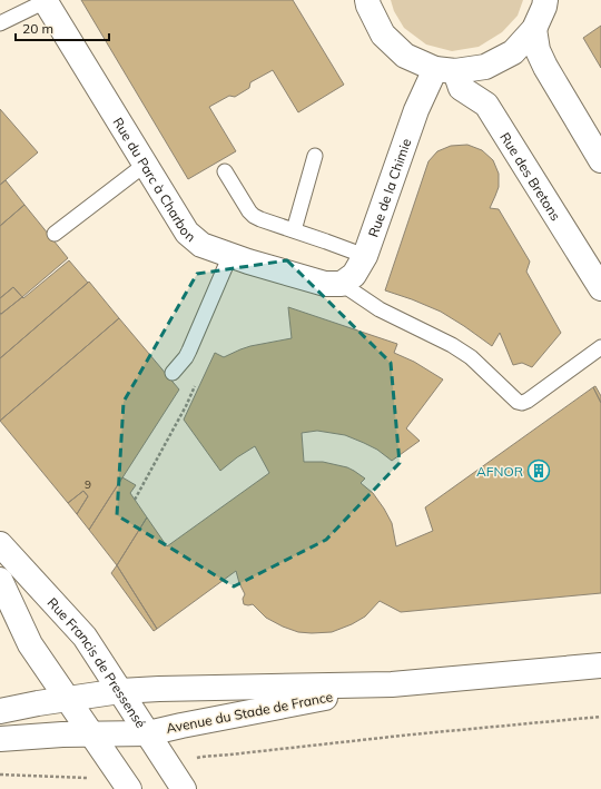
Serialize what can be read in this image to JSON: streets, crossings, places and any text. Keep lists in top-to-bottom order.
{
  "streets": {
    "street": [
      "Rue des Bretons",
      "Rue du Parc à Charbon",
      "Rue de la Chimie",
      "Rue Francis de Pressensé",
      "Avenue du Stade de France"
    ]
  },
  "crossings": [
    ["Rue des Bretons", "Rue de la Chimie"],
    ["Rue du Parc à Charbon", "Rue de la Chimie"],
    ["Rue Francis de Pressensé", "Avenue du Stade de France"]
  ],
  "places": {
    "building": ["AFNOR"]
  },
  "house_numbers": ["9"],
  "scale_bar": "20 m"
}
